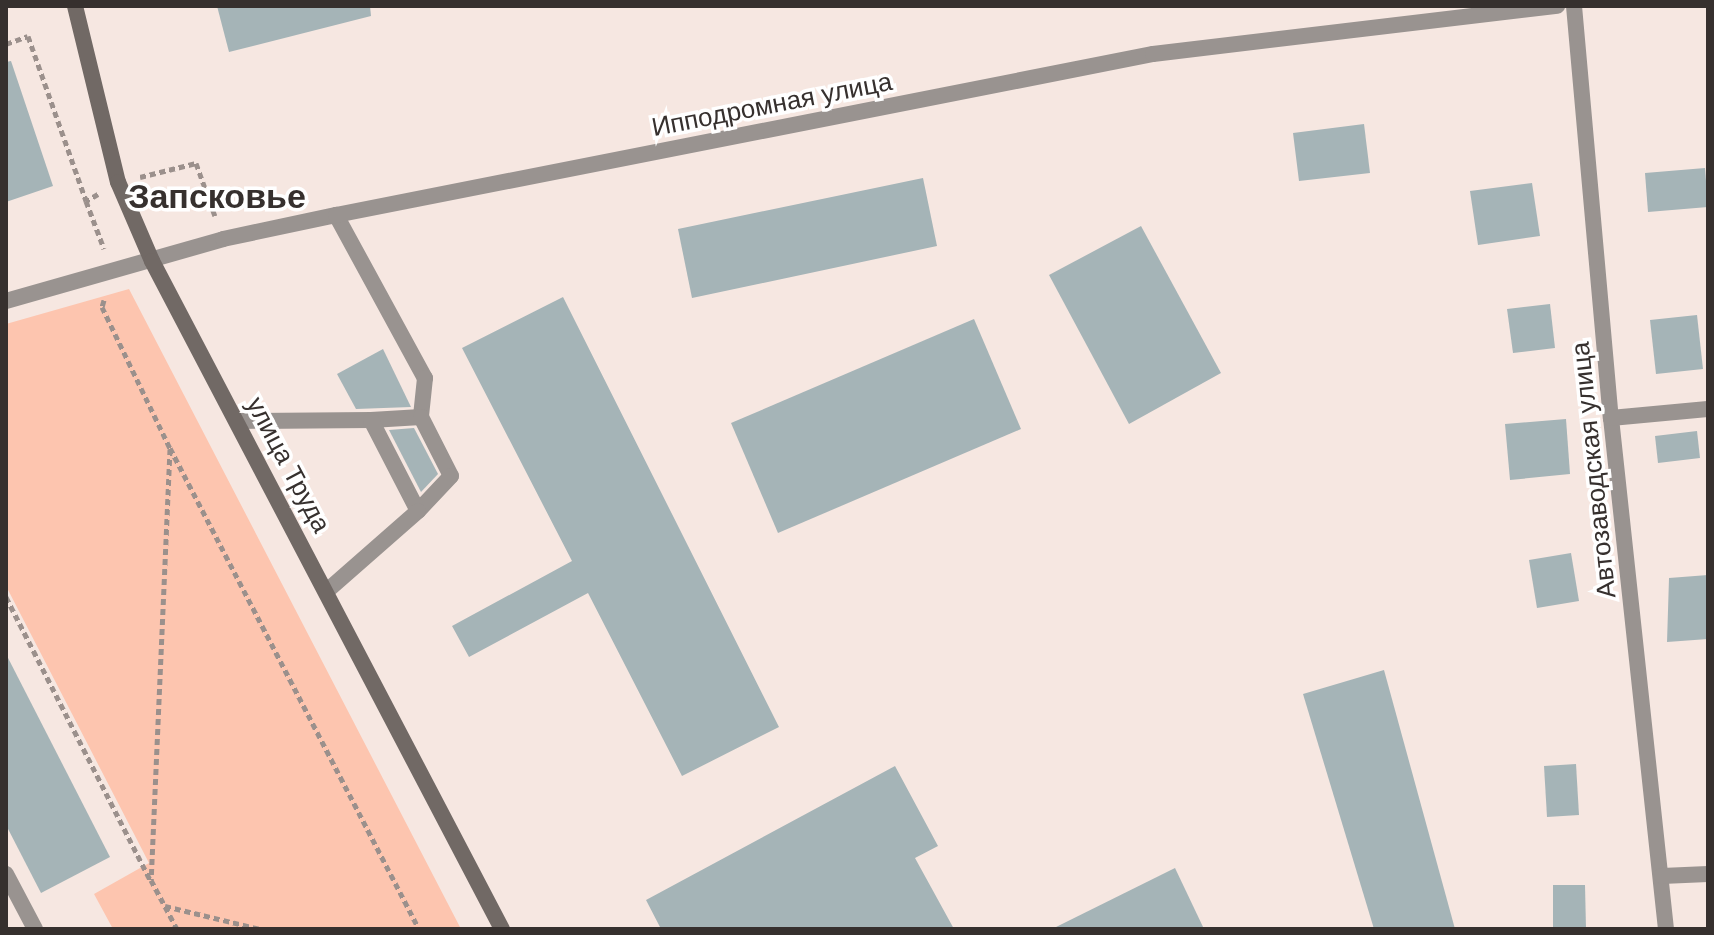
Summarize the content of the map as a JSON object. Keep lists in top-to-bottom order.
{
  "streets": {
    "main road": ["улица Труда"],
    "street": ["Ипподромная улица", "Автозаводская улица"]
  },
  "crossings": [
    ["Ипподромная улица", "улица Труда"]
  ],
  "districts": ["Запсковье"]
}
